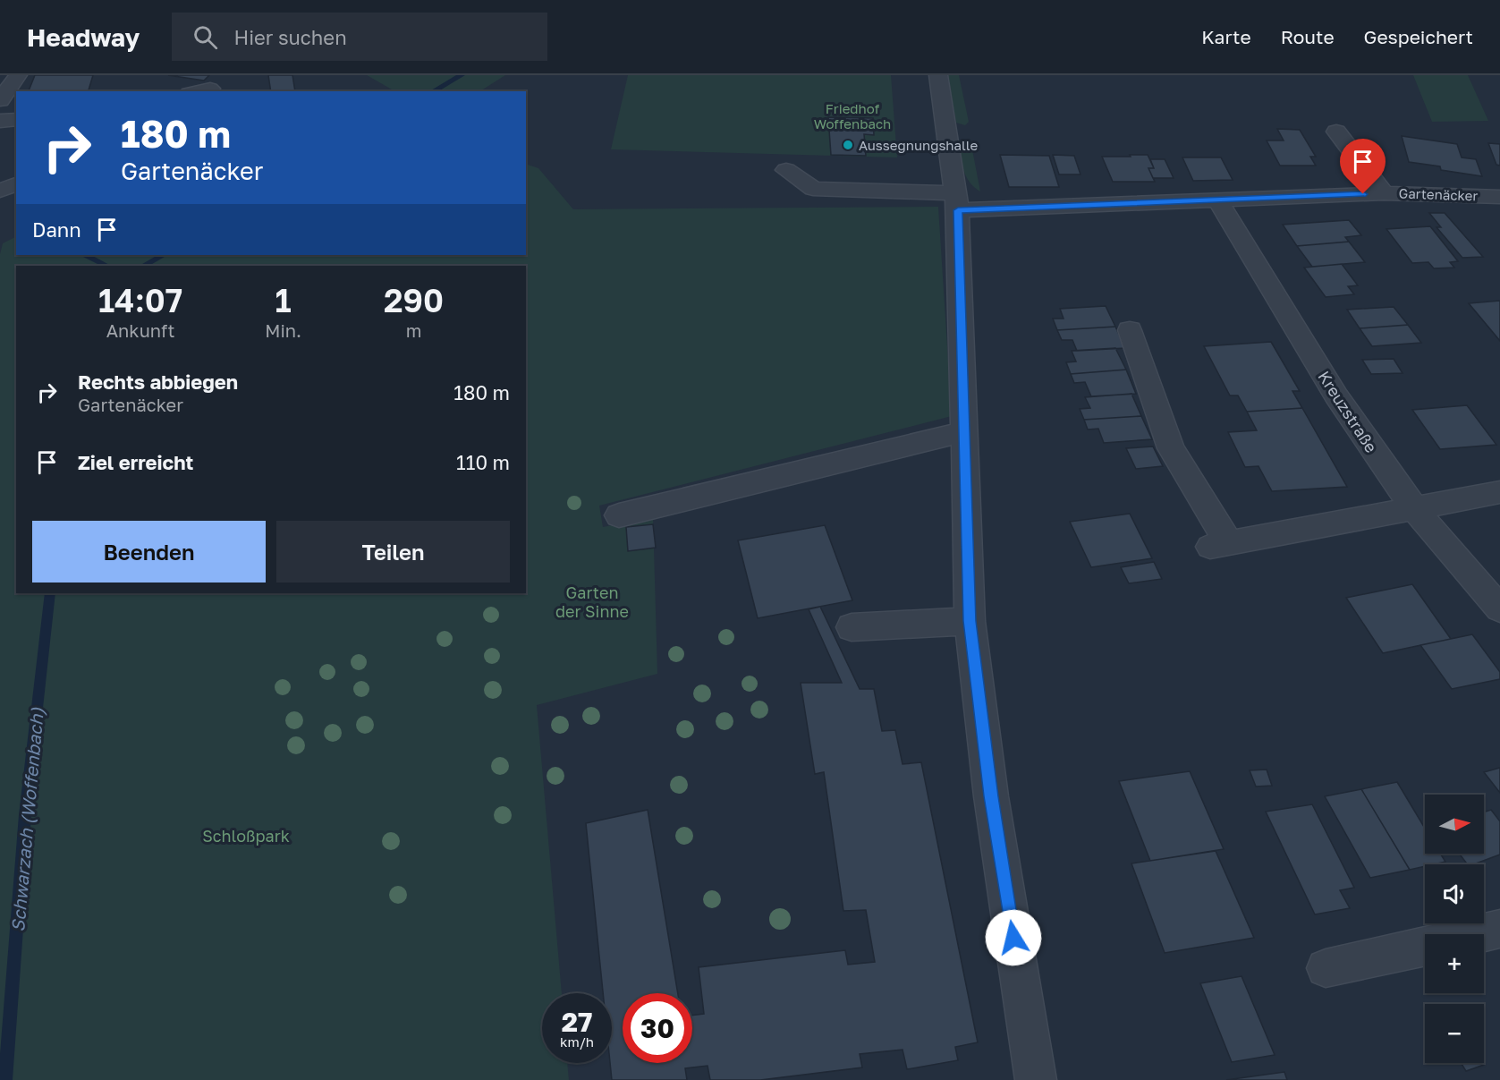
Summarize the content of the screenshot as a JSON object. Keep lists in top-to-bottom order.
{
  "streets": {
    "street": ["Gartenäcker", "Kreuzstraße"]
  },
  "crossings": [
    ["Gartenäcker", "Kreuzstraße"]
  ],
  "water": ["Schwarzach (Woffenbach)"],
  "parks": ["Friedhof Woffenbach", "Garten der Sinne", "Schloßpark"],
  "places": ["Aussegnungshalle"],
  "north": "right",
  "page": {
    "header": "Headway",
    "search": "Hier suchen",
    "nav": ["Karte", "Route", "Gespeichert"],
    "turn": ["180 m", "Gartenäcker"],
    "then": "Dann",
    "eta": [
      "14:07",
      "Ankunft",
      "1",
      "Min.",
      "290",
      "m"
    ],
    "list": [
      {
        "name": "Rechts abbiegen",
        "note": "Gartenäcker",
        "value": "180 m"
      },
      {
        "name": "Ziel erreicht",
        "value": "110 m"
      }
    ],
    "buttons": ["Beenden", "Teilen"],
    "map_buttons": ["+", "−"],
    "speed": "27 km/h",
    "limit": "30"
  }
}
